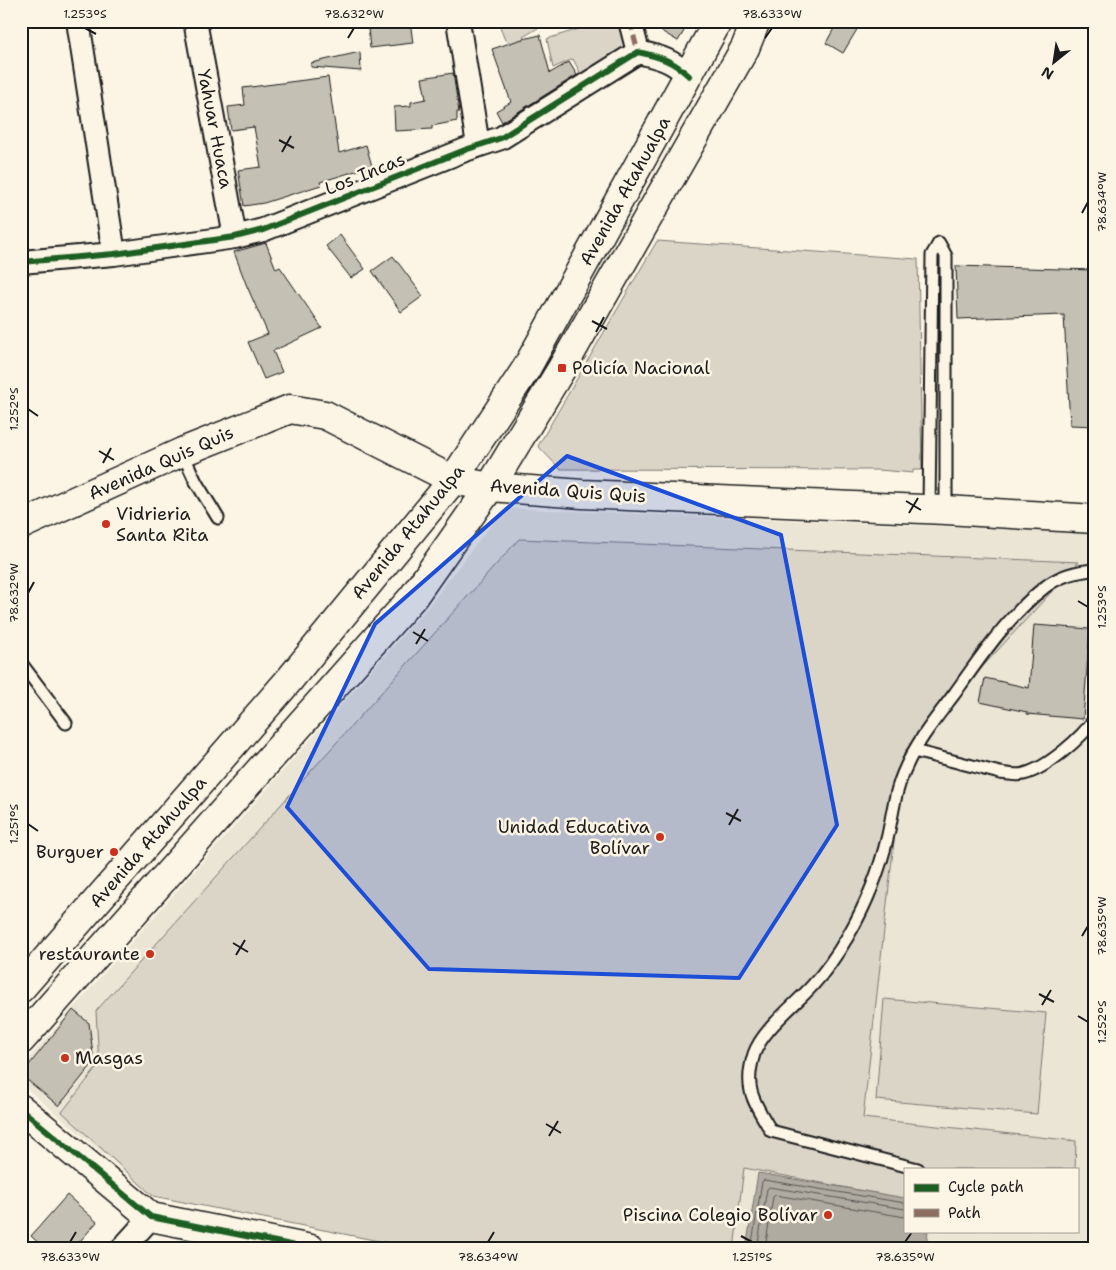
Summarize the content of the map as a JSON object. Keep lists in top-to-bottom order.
{
  "streets": {
    "main road": ["Avenida Atahualpa", "Avenida Quis Quis"],
    "street": ["Yahuar Huaca", "Los Incas"]
  },
  "crossings": [
    ["Yahuar Huaca", "Los Incas"],
    ["Avenida Atahualpa", "Avenida Quis Quis"]
  ],
  "places": {
    "transit": ["Policía Nacional"],
    "other": [
      "Vidrieria Santa Rita",
      "Unidad Educativa Bolívar",
      "Burguer",
      "restaurante",
      "Masgas",
      "Piscina Colegio Bolívar"
    ]
  },
  "legend": ["Cycle path", "Path"],
  "north": "bottom left",
  "coordinates": [
    "1.253°S",
    "78.632°W",
    "78.633°W",
    "78.634°W",
    "1.252°S",
    "1.251°S",
    "78.635°W"
  ]
}
